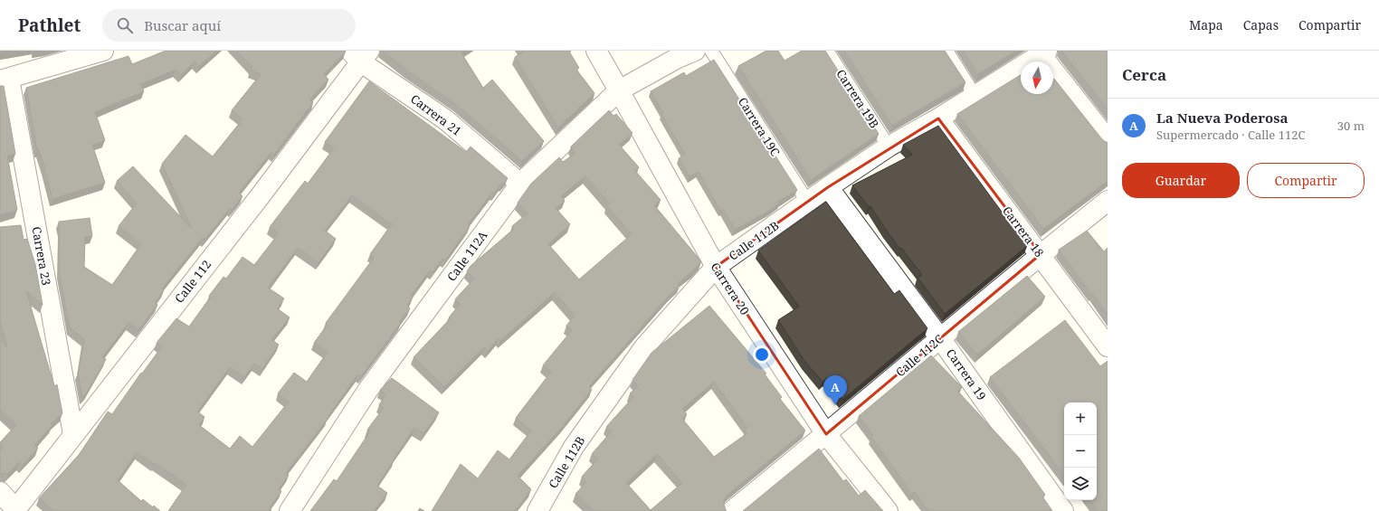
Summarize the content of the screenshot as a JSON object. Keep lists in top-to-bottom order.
{
  "streets": {
    "street": [
      "Carrera 21",
      "Carrera 18",
      "Calle 112B",
      "Carrera 23",
      "Calle 112A",
      "Calle 112",
      "Carrera 20",
      "Calle 112C",
      "Carrera 19"
    ],
    "lane": ["Carrera 19B", "Carrera 19C"]
  },
  "crossings": [
    ["Carrera 19B", "Calle 112B"],
    ["Carrera 21", "Calle 112A"],
    ["Carrera 21", "Calle 112"],
    ["Carrera 19C", "Calle 112B"],
    ["Carrera 18", "Calle 112B"],
    ["Carrera 18", "Calle 112C"],
    ["Calle 112B", "Carrera 20"],
    ["Calle 112B", "Carrera 19"],
    ["Carrera 23", "Calle 112"],
    ["Calle 112A", "Carrera 20"],
    ["Carrera 20", "Calle 112C"],
    ["Calle 112C", "Carrera 19"]
  ],
  "north": "bottom",
  "page": {
    "header": "Pathlet",
    "search": "Buscar aquí",
    "nav": ["Mapa", "Capas", "Compartir"],
    "heading": "Cerca",
    "list": [
      {
        "mark": "A",
        "name": "La Nueva Poderosa",
        "note": "Supermercado · Calle 112C",
        "value": "30 m"
      }
    ],
    "buttons": ["Guardar", "Compartir"],
    "pins": "A",
    "map_buttons": ["+", "−"]
  }
}
